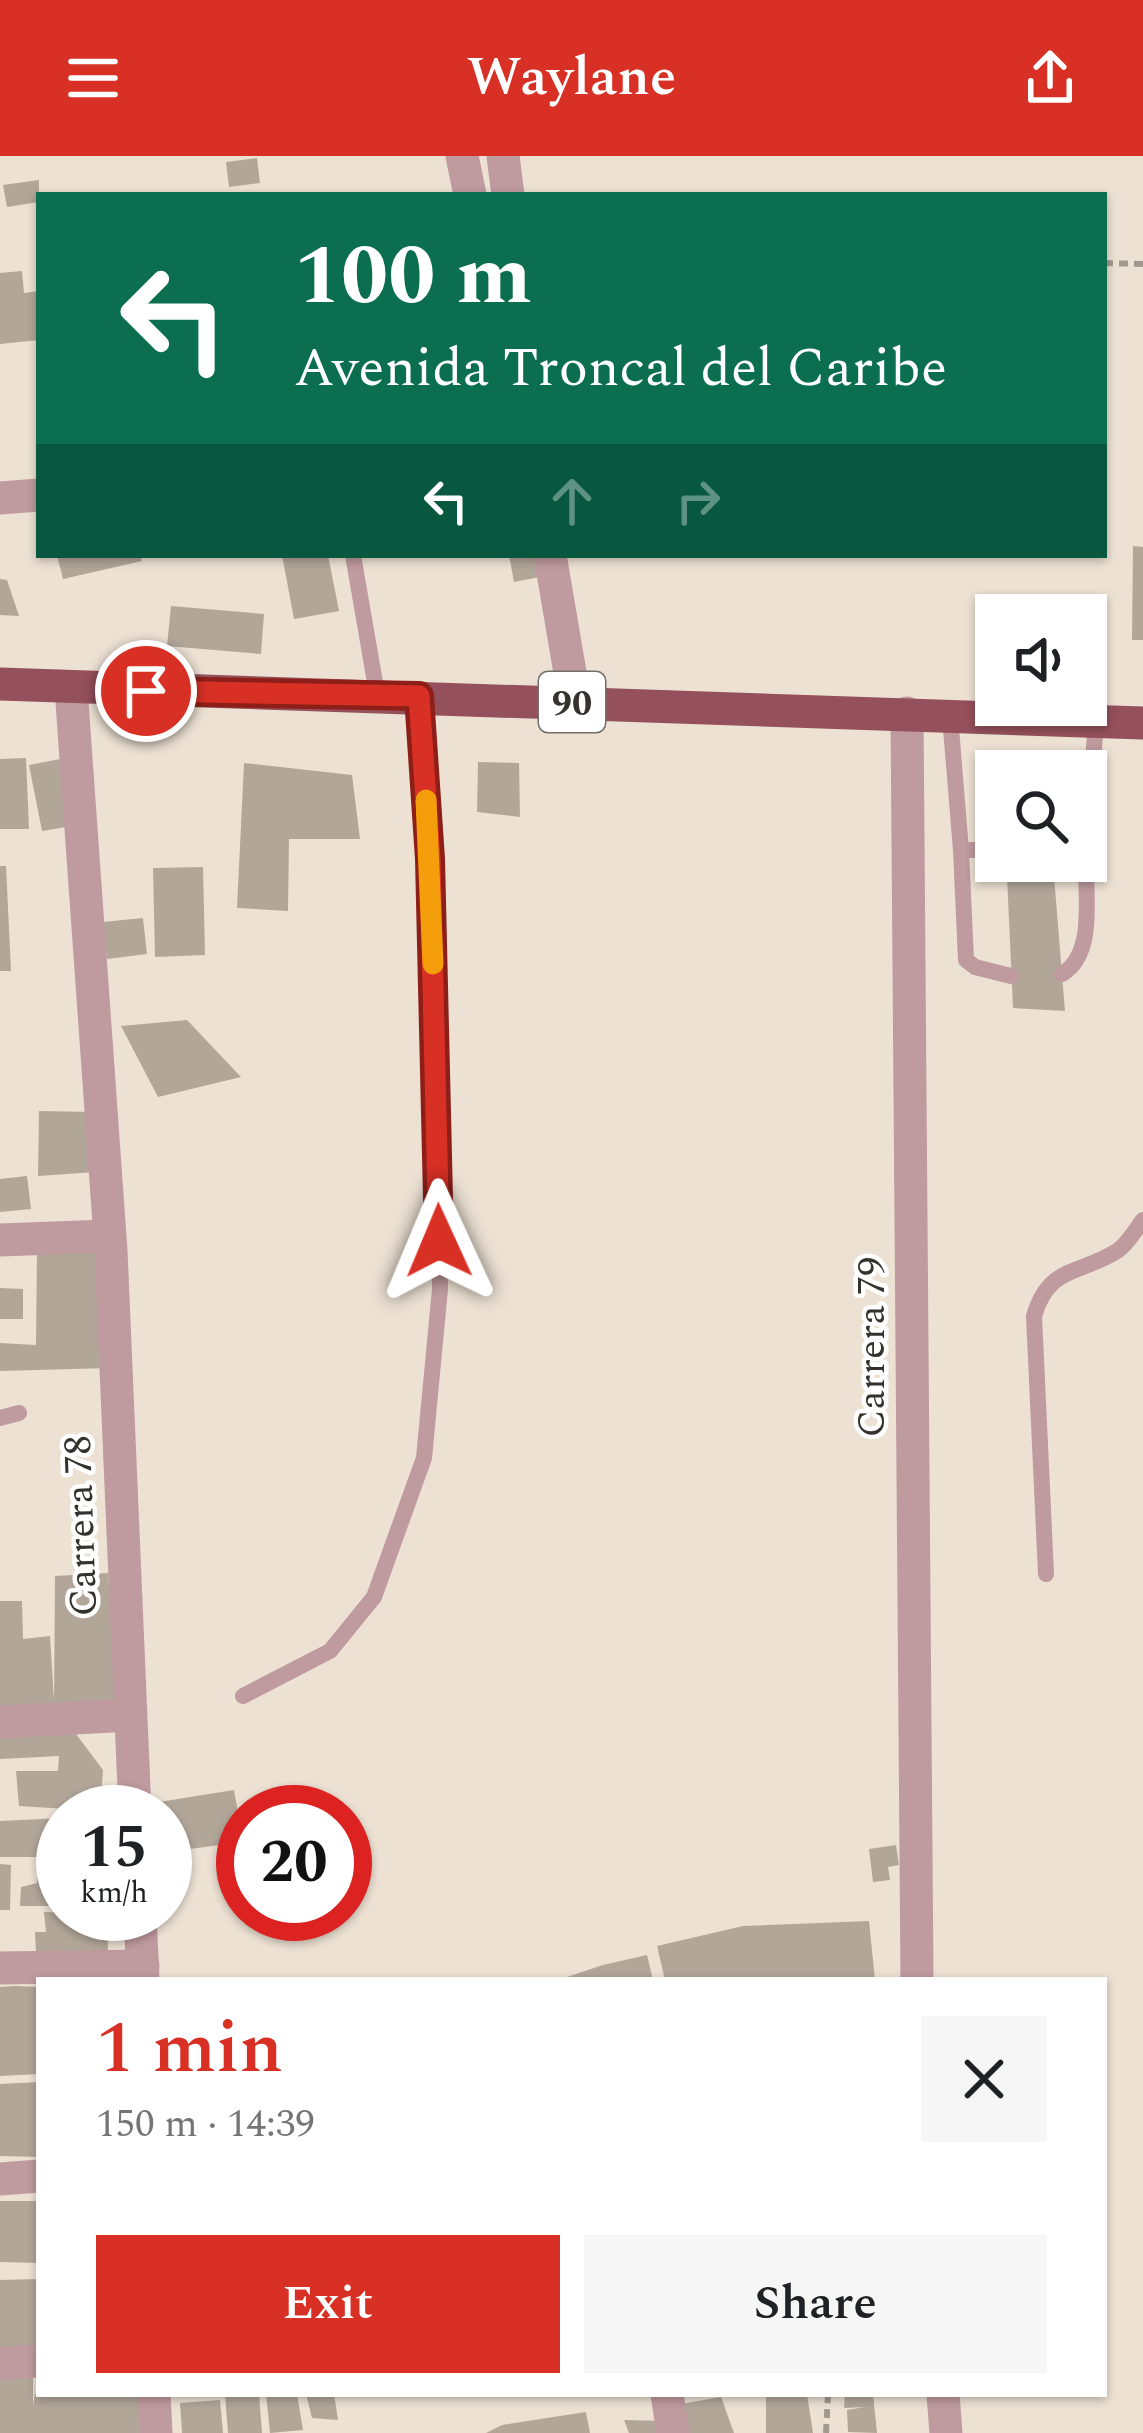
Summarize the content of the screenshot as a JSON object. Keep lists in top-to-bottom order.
{
  "streets": {
    "highway": ["90"],
    "street": ["Carrera 79", "Carrera 78"]
  },
  "crossings": [
    ["90", "Carrera 79"],
    ["90", "Carrera 78"]
  ],
  "page": {
    "header": "Waylane",
    "turn": ["100 m", "Avenida Troncal del Caribe"],
    "speed": "15 km/h",
    "limit": "20",
    "heading": ["1 min", "150 m · 14:39"],
    "buttons": ["Exit", "Share"]
  }
}
